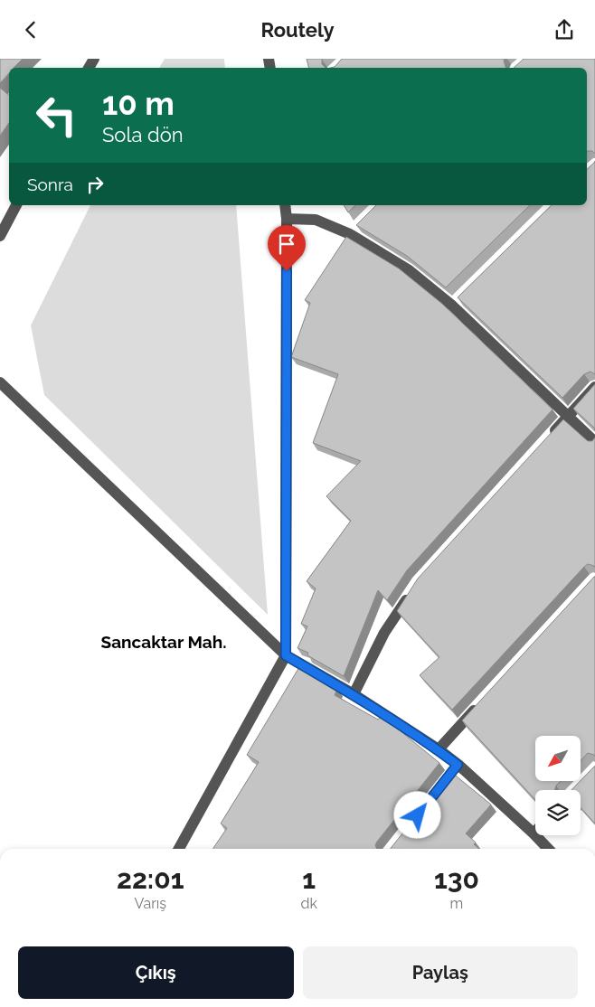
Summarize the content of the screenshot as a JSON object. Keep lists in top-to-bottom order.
{
  "districts": ["Sancaktar Mah."],
  "north": "bottom left",
  "page": {
    "header": "Routely",
    "turn": ["10 m", "Sola dön"],
    "then": "Sonra",
    "eta": [
      "22:01",
      "Varış",
      "1",
      "dk",
      "130",
      "m"
    ],
    "buttons": ["Çıkış", "Paylaş"]
  }
}
